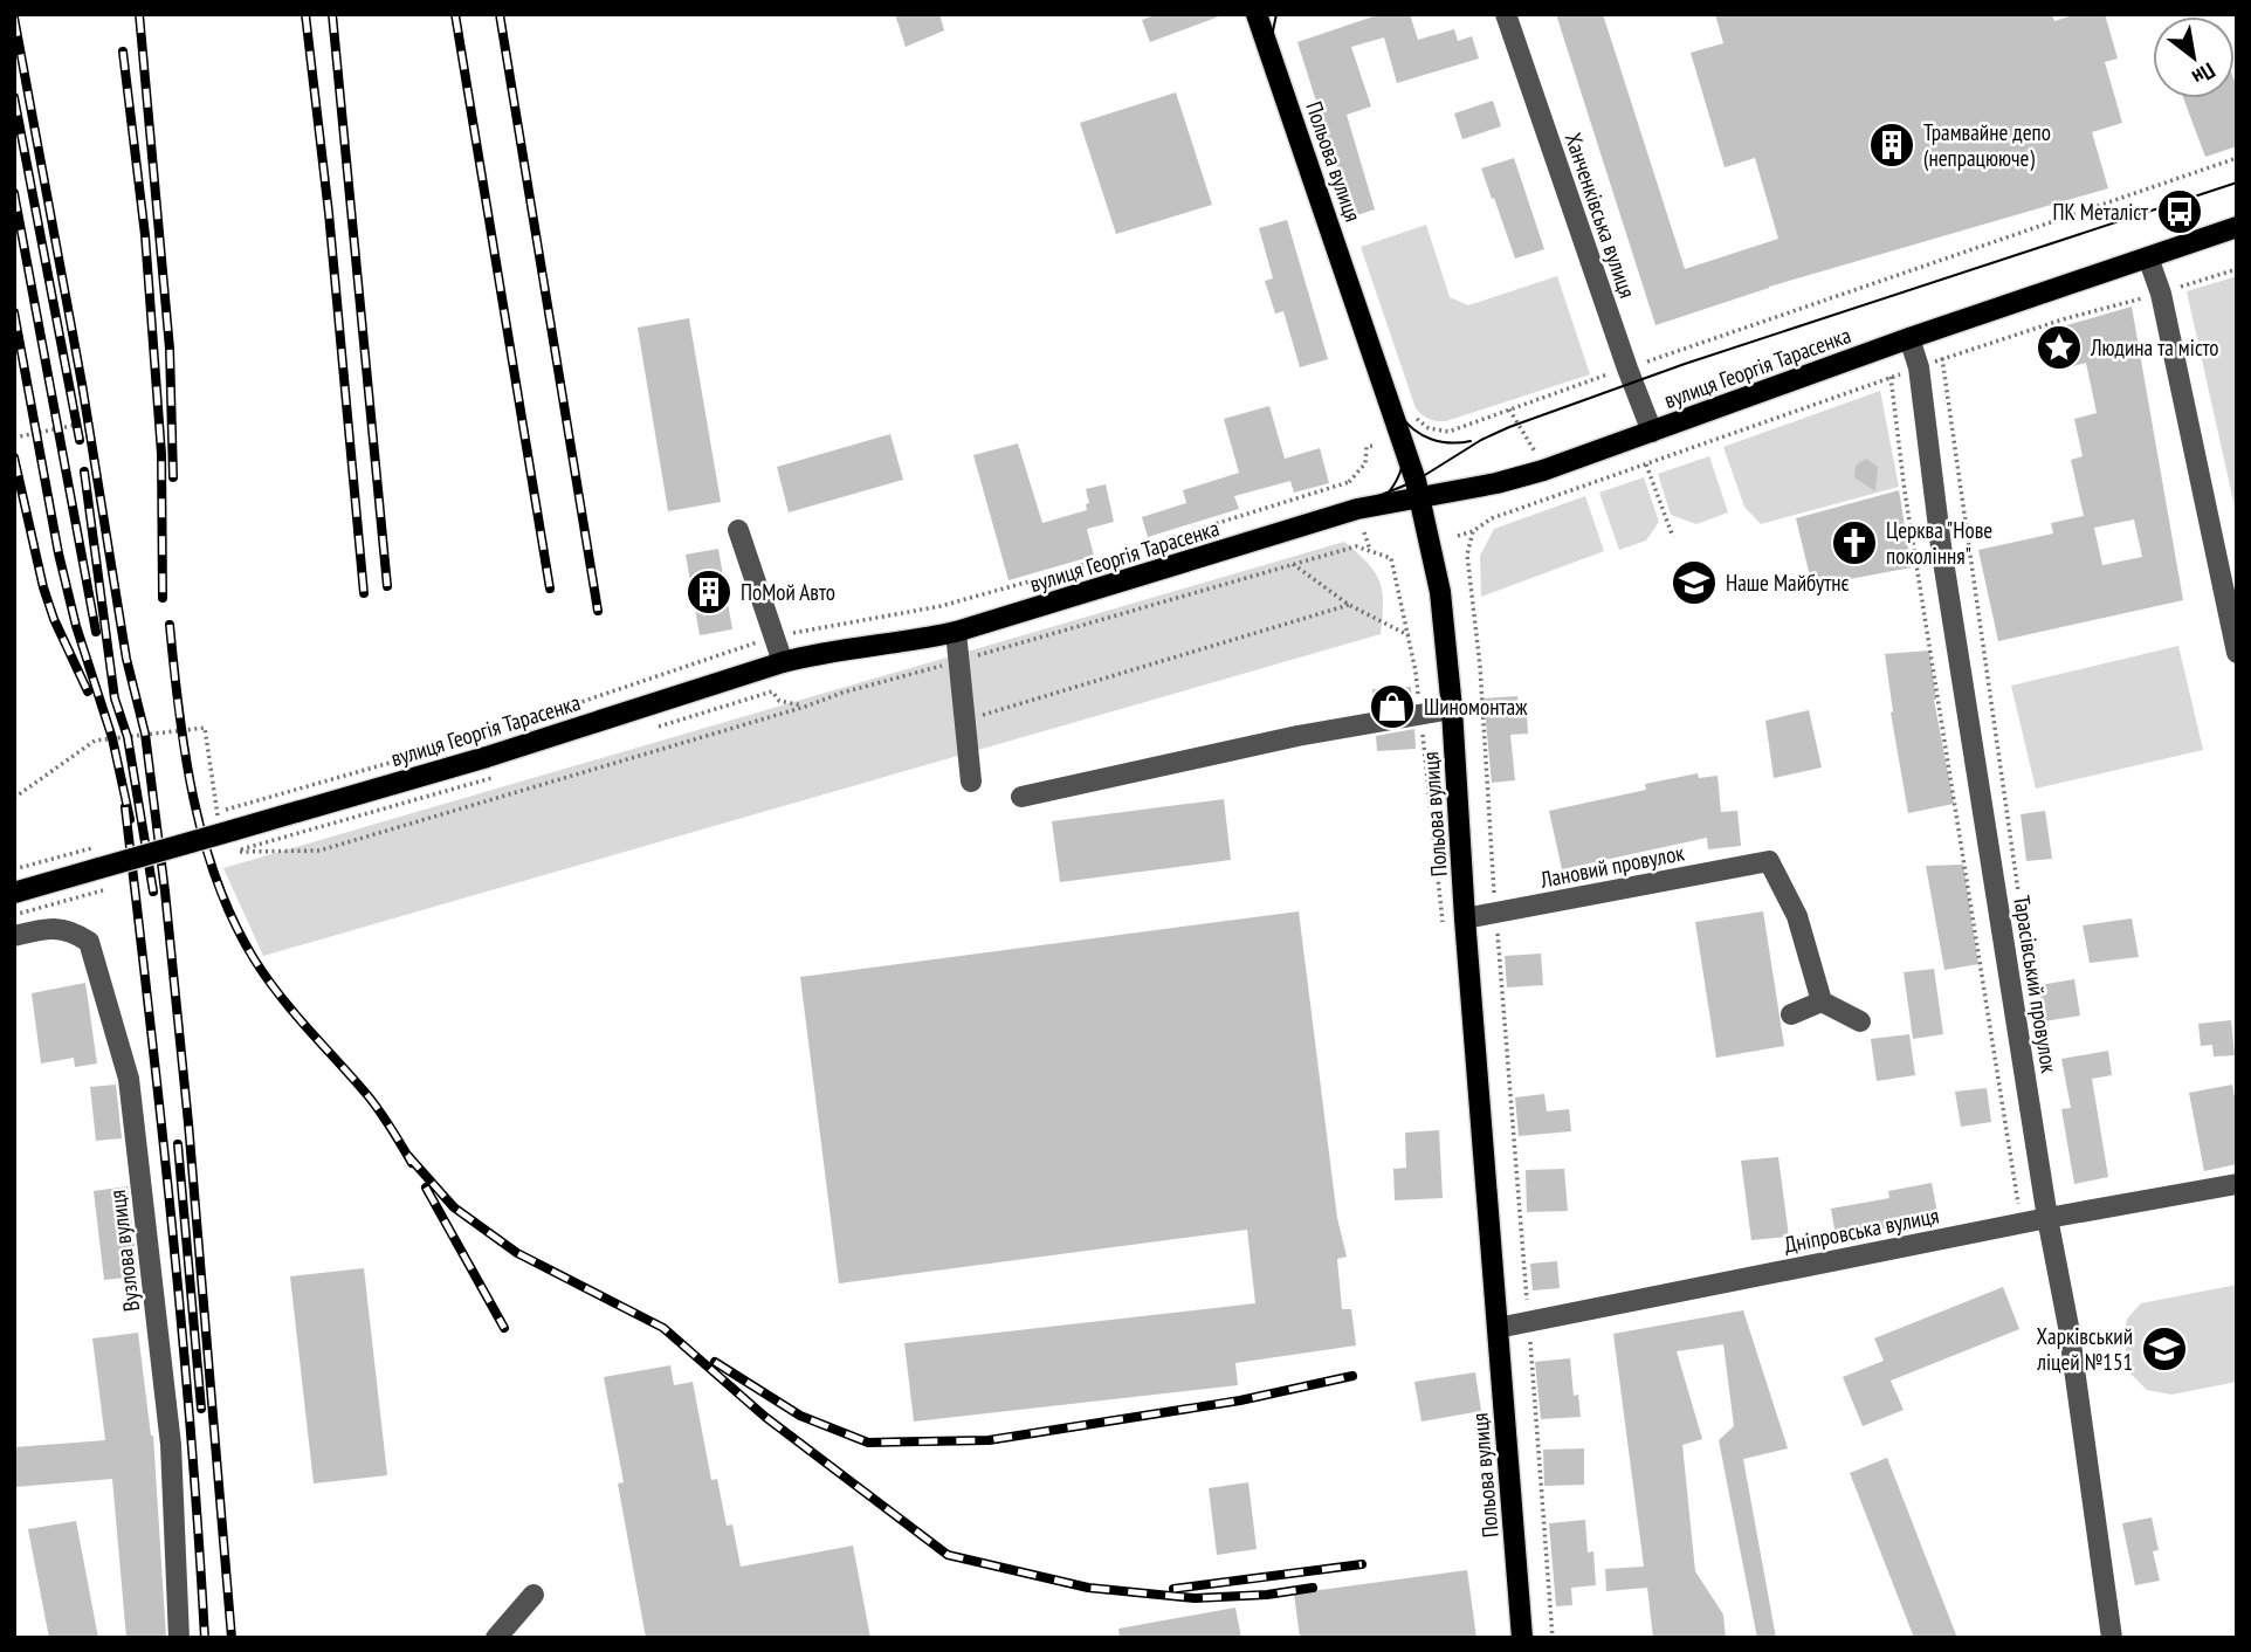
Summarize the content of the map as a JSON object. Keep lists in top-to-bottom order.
{
  "streets": {
    "main road": ["Польова вулиця", "вулиця Георгія Тарасенка"],
    "street": [
      "Ханченківська вулиця",
      "Лановий провулок",
      "Тарасівський провулок",
      "Дніпровська вулиця",
      "Вузлова вулиця"
    ]
  },
  "crossings": [
    ["Польова вулиця", "вулиця Георгія Тарасенка"],
    ["Польова вулиця", "Лановий провулок"],
    ["Польова вулиця", "Дніпровська вулиця"],
    ["Ханченківська вулиця", "вулиця Георгія Тарасенка"],
    ["вулиця Георгія Тарасенка", "Тарасівський провулок"],
    ["Тарасівський провулок", "Дніпровська вулиця"]
  ],
  "places": {
    "building": ["Трамвайне депо (непрацююче)", "ПоМой Авто"],
    "bus stop": ["ПК Металіст"],
    "place": ["Людина та місто"],
    "church": ["Церква \"Нове покоління\""],
    "school or university": ["Наше Майбутнє", "Харківський ліцей №151"],
    "shop": ["Шиномонтаж"]
  },
  "north": "bottom right"
}
